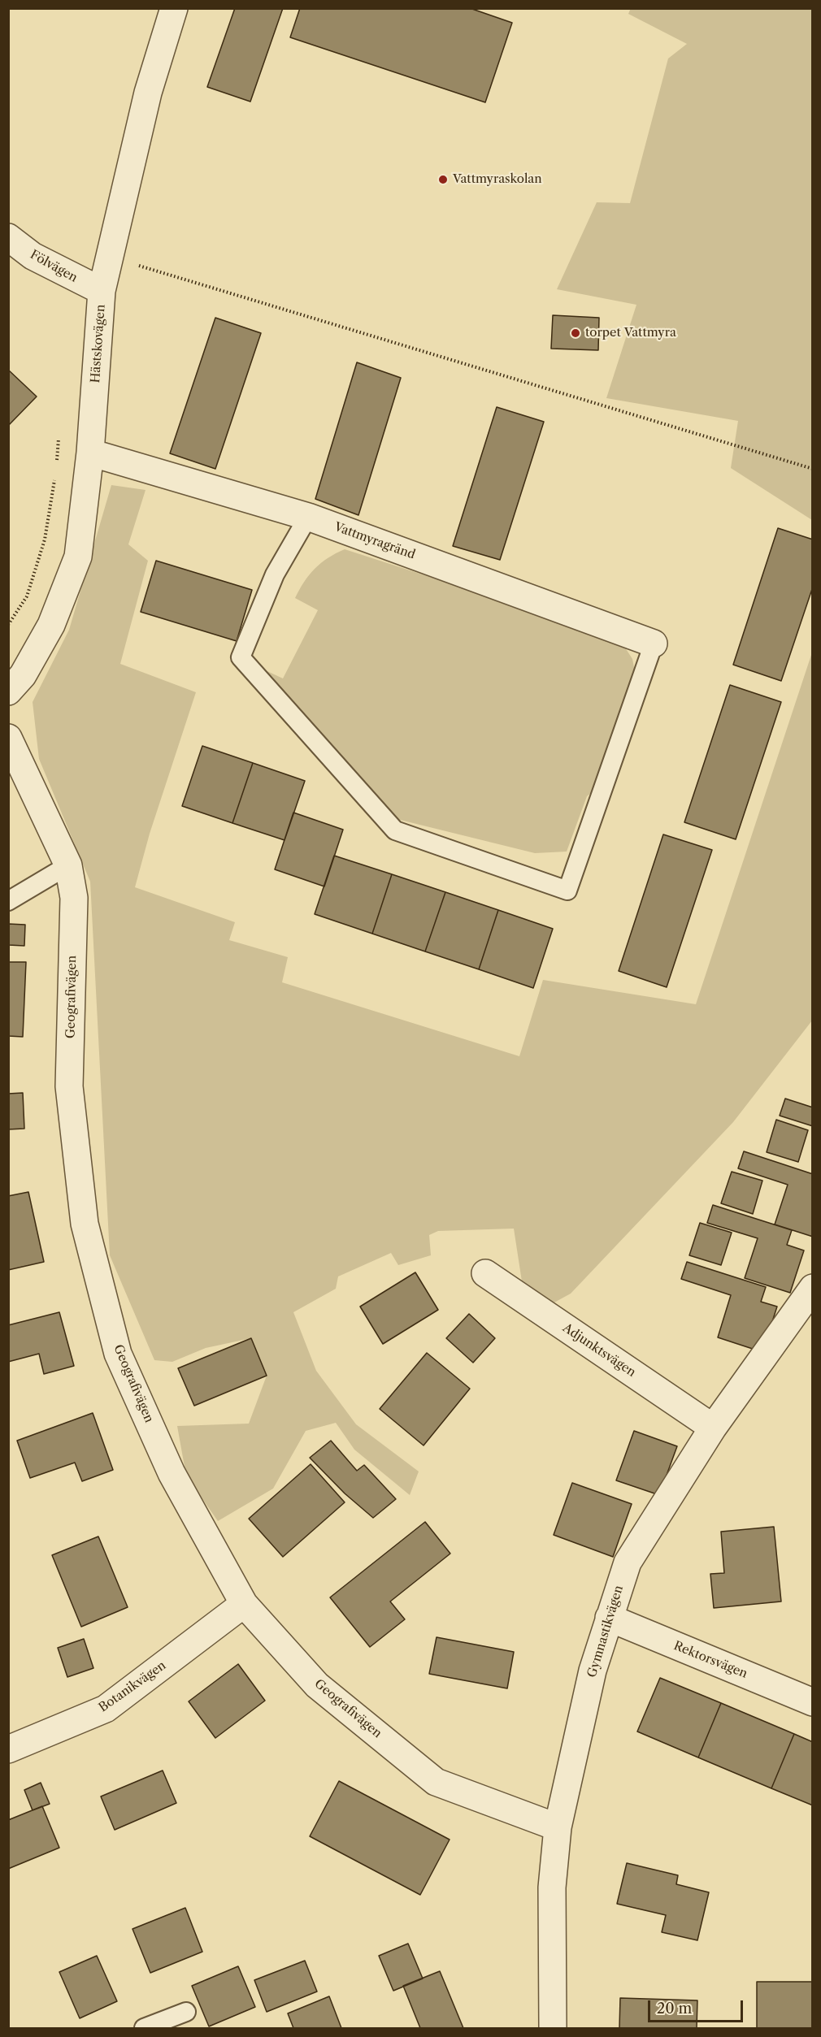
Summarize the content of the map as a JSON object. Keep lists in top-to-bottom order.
{
  "streets": {
    "street": [
      "Fölvägen",
      "Hästskovägen",
      "Vattmyragränd",
      "Geografivägen",
      "Adjunktsvägen",
      "Gymnastikvägen",
      "Rektorsvägen",
      "Botanikvägen"
    ]
  },
  "crossings": [
    ["Fölvägen", "Hästskovägen"],
    ["Hästskovägen", "Vattmyragränd"],
    ["Geografivägen", "Gymnastikvägen"],
    ["Geografivägen", "Botanikvägen"],
    ["Adjunktsvägen", "Gymnastikvägen"],
    ["Gymnastikvägen", "Rektorsvägen"]
  ],
  "places": ["Vattmyraskolan", "torpet Vattmyra"],
  "scale_bar": "20 m"
}
